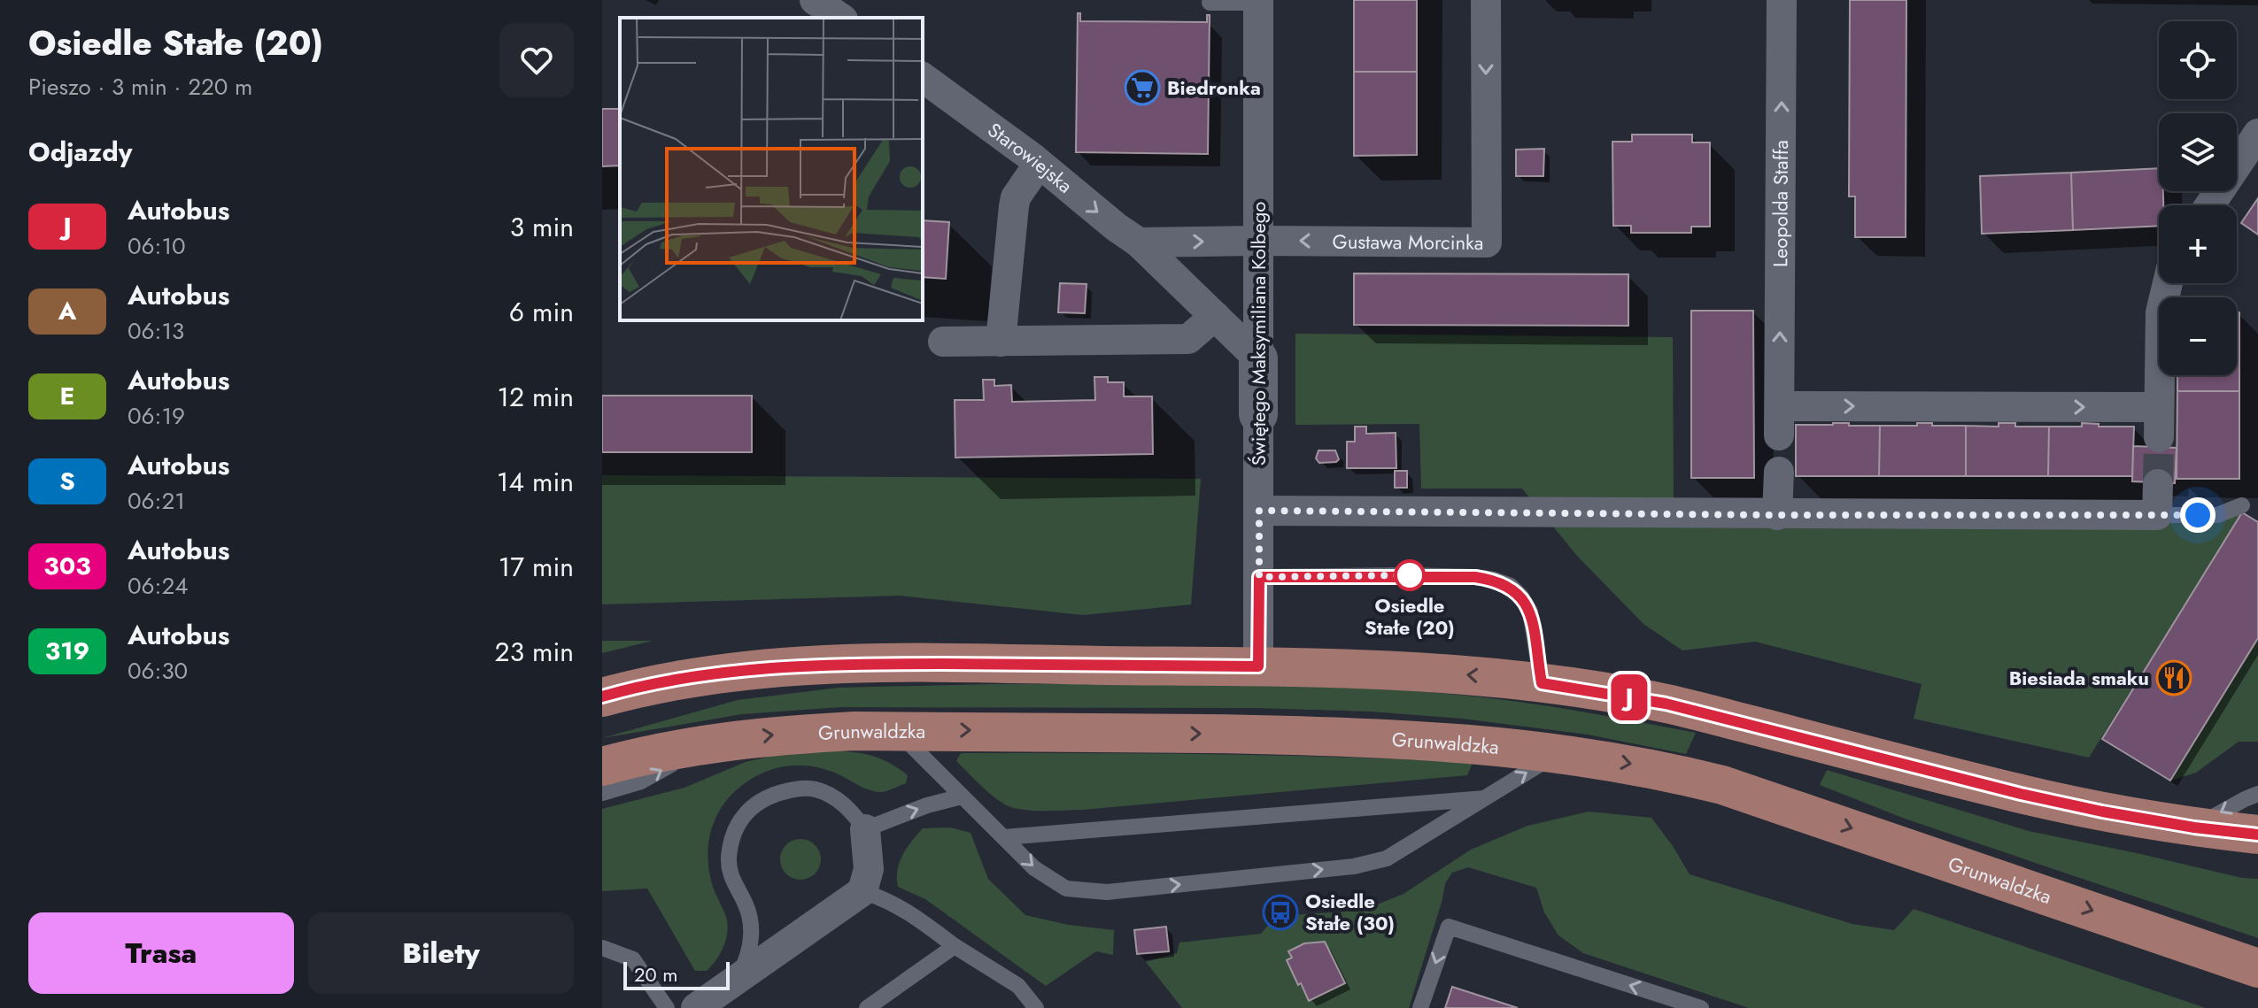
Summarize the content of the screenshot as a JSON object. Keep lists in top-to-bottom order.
{
  "streets": {
    "main road": ["Grunwaldzka"],
    "street": [
      "Starowiejska",
      "Leopolda Staffa",
      "Gustawa Morcinka",
      "Świętego Maksymiliana Kolbego"
    ]
  },
  "crossings": [
    ["Starowiejska", "Świętego Maksymiliana Kolbego"],
    ["Gustawa Morcinka", "Świętego Maksymiliana Kolbego"]
  ],
  "places": {
    "supermarket": ["Biedronka"],
    "other": ["Osiedle Stałe (20)"],
    "restaurant": ["Biesiada smaku"],
    "bus stop": ["Osiedle Stałe (30)"]
  },
  "lines": ["bus line J"],
  "scale_bar": "20 m",
  "page": {
    "heading": [
      ["Osiedle Stałe (20)", "Pieszo · 3 min · 220 m"],
      "Odjazdy"
    ],
    "on_map": "J",
    "map_buttons": ["+", "−"],
    "list": [
      {
        "mark": "J",
        "name": "Autobus",
        "note": "06:10",
        "value": "3 min"
      },
      {
        "mark": "A",
        "name": "Autobus",
        "note": "06:13",
        "value": "6 min"
      },
      {
        "mark": "E",
        "name": "Autobus",
        "note": "06:19",
        "value": "12 min"
      },
      {
        "mark": "S",
        "name": "Autobus",
        "note": "06:21",
        "value": "14 min"
      },
      {
        "mark": "303",
        "name": "Autobus",
        "note": "06:24",
        "value": "17 min"
      },
      {
        "mark": "319",
        "name": "Autobus",
        "note": "06:30",
        "value": "23 min"
      }
    ],
    "buttons": ["Trasa", "Bilety"],
    "scale": "20 m"
  }
}
